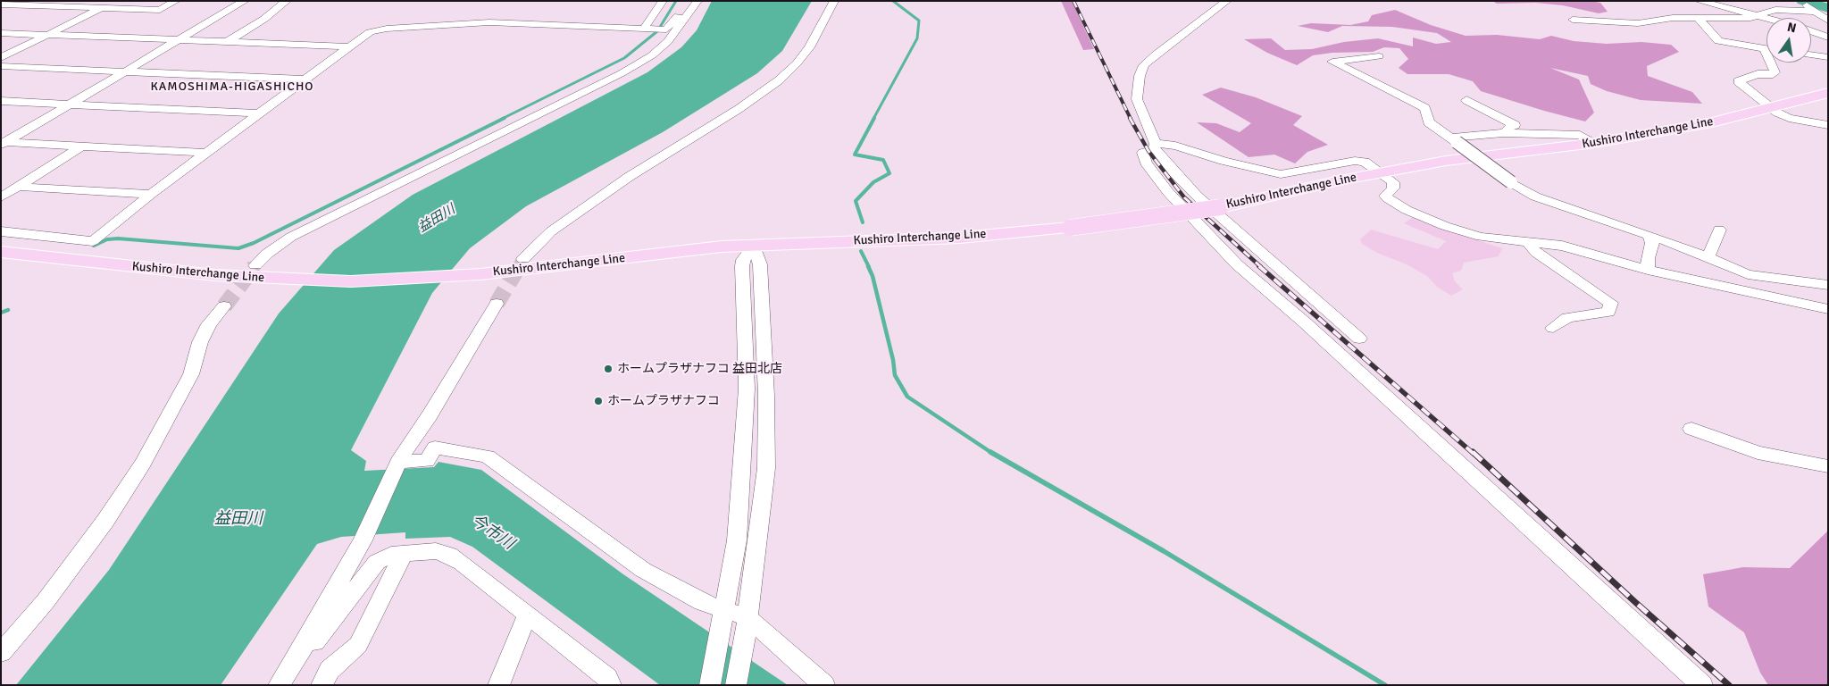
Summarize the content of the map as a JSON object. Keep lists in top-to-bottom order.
{
  "streets": {
    "main road": ["Kushiro Interchange Line"]
  },
  "districts": ["KAMOSHIMA-HIGASHICHO"],
  "water": ["益田川", "今市川"],
  "places": ["ホームプラザナフコ 益田北店", "ホームプラザナフコ"],
  "north": "top"
}
